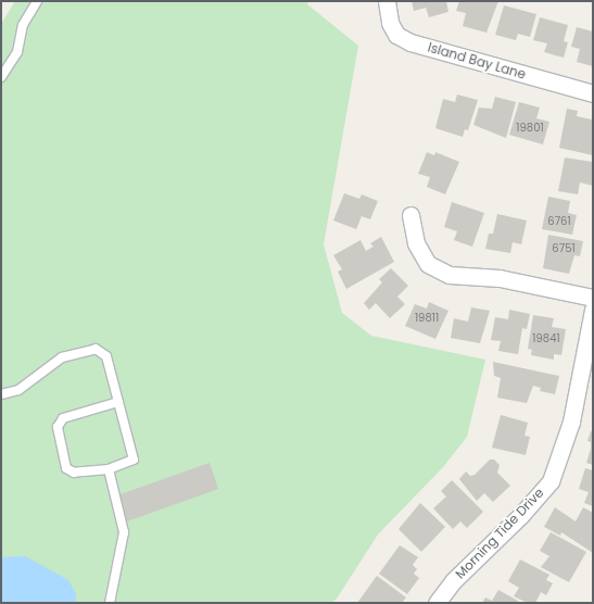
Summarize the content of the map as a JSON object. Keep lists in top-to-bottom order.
{
  "streets": {
    "street": ["Island Bay Lane", "Morning Tide Drive"]
  },
  "house_numbers": [
    "19801",
    "6761",
    "6751",
    "19811",
    "19841"
  ]
}
